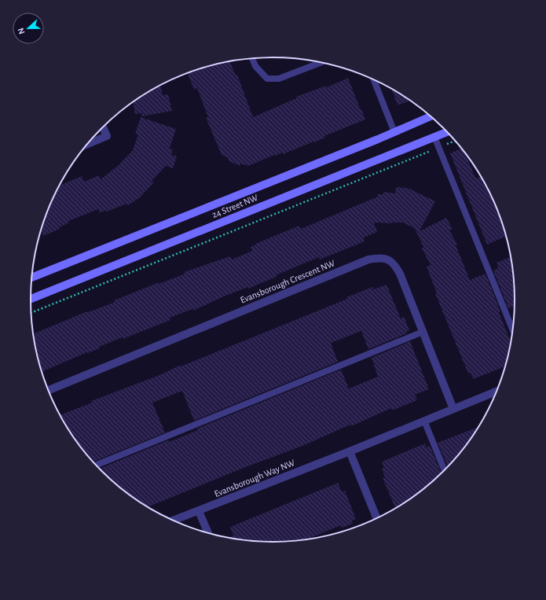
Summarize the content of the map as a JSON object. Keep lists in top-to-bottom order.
{
  "streets": {
    "street": ["24 Street NW", "Evansborough Crescent NW", "Evansborough Way NW"]
  },
  "crossings": [
    ["Evansborough Crescent NW", "Evansborough Way NW"]
  ],
  "north": "left"
}
